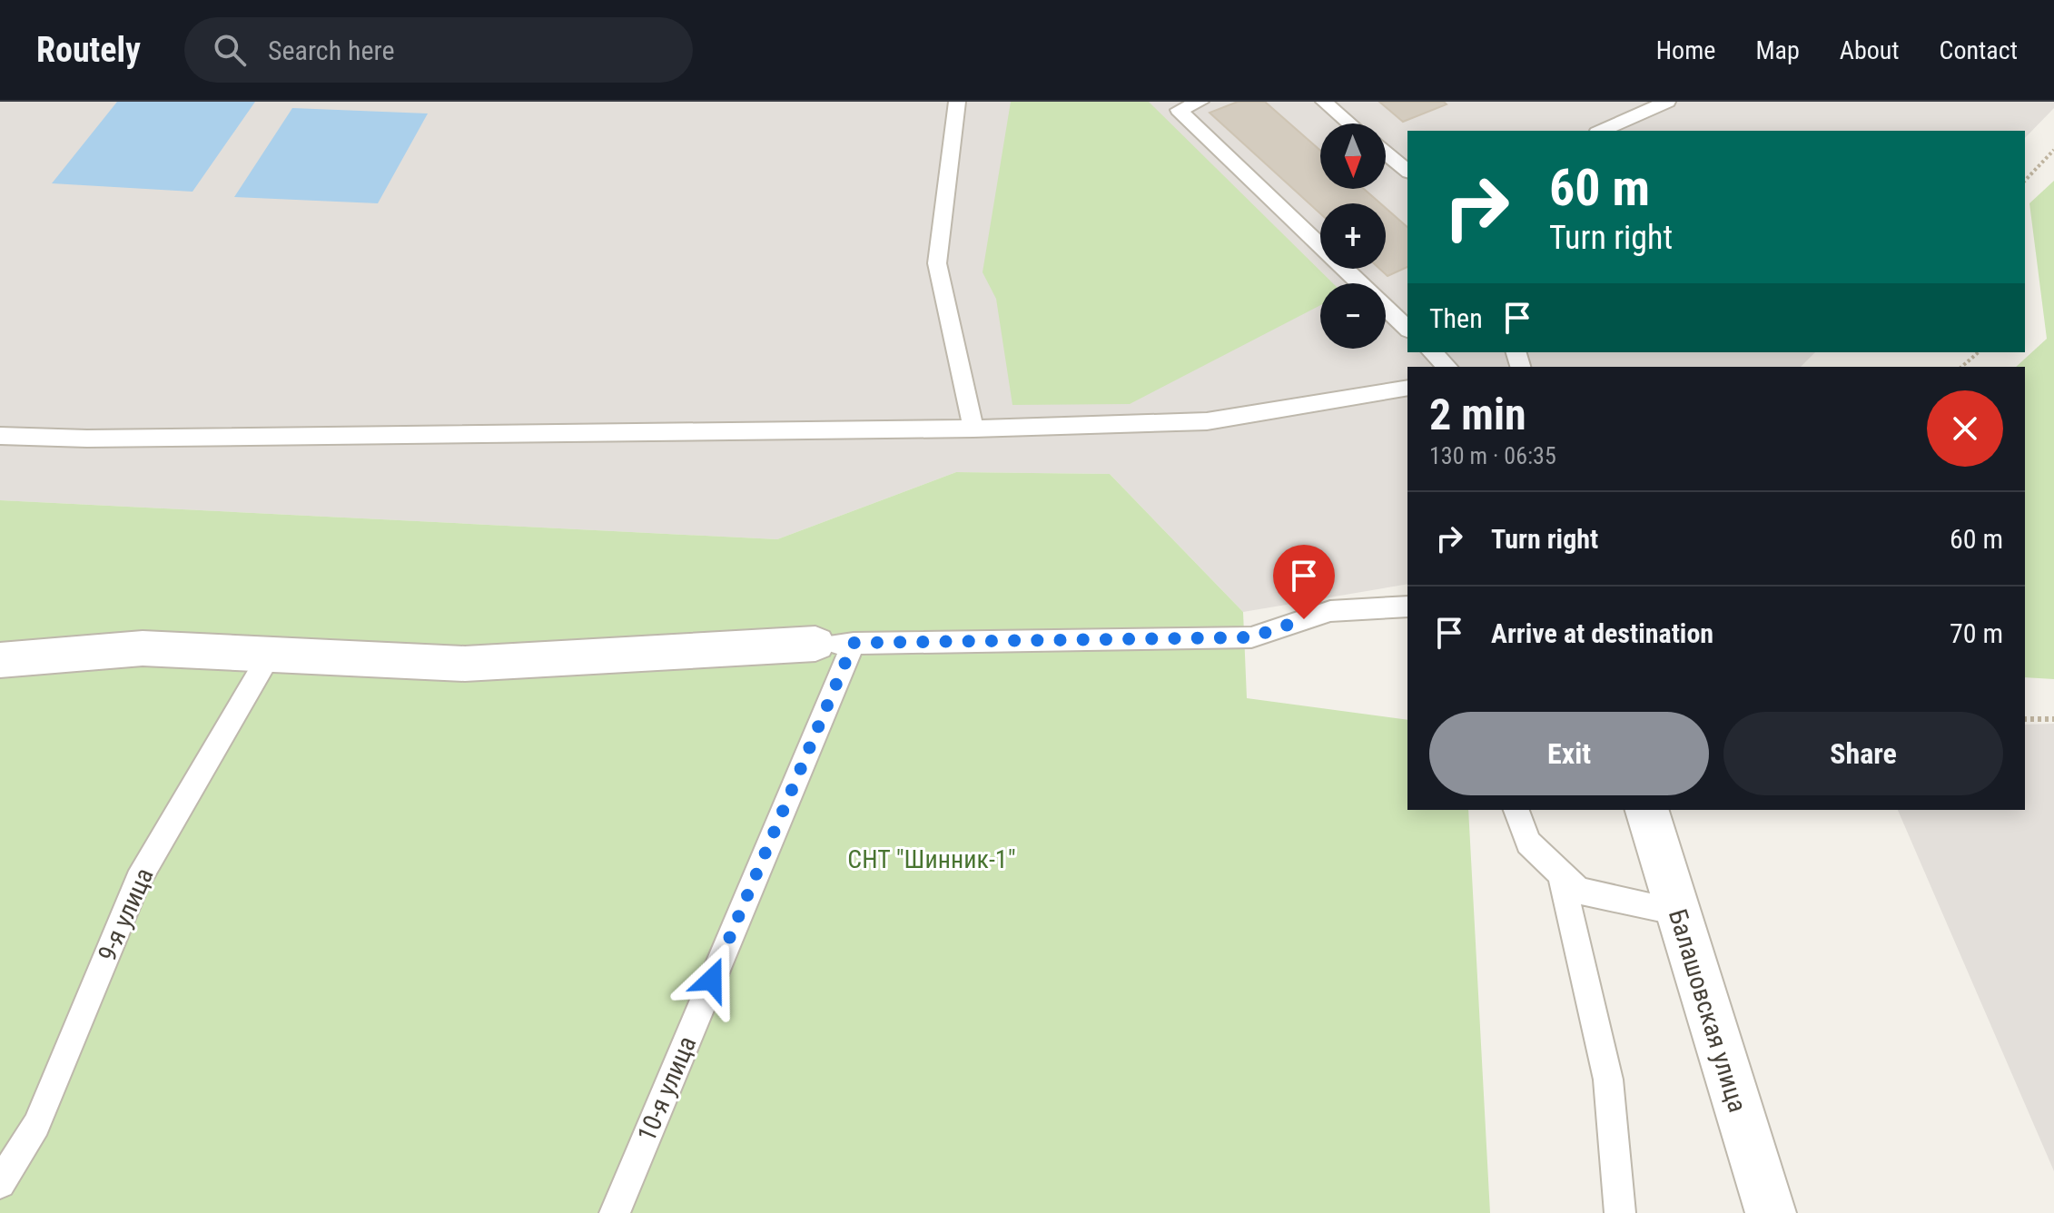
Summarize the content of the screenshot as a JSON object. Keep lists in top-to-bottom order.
{
  "streets": {
    "street": ["Балашовская улица"],
    "lane": ["9-я улица", "10-я улица"]
  },
  "parks": ["СНТ \"Шинник-1\""],
  "north": "bottom",
  "page": {
    "header": "Routely",
    "search": "Search here",
    "nav": [
      "Home",
      "Map",
      "About",
      "Contact"
    ],
    "map_buttons": ["+", "−"],
    "turn": ["60 m", "Turn right"],
    "then": "Then",
    "heading": ["2 min", "130 m · 06:35"],
    "list": [
      {
        "name": "Turn right",
        "value": "60 m"
      },
      {
        "name": "Arrive at destination",
        "value": "70 m"
      }
    ],
    "buttons": ["Exit", "Share"]
  }
}
